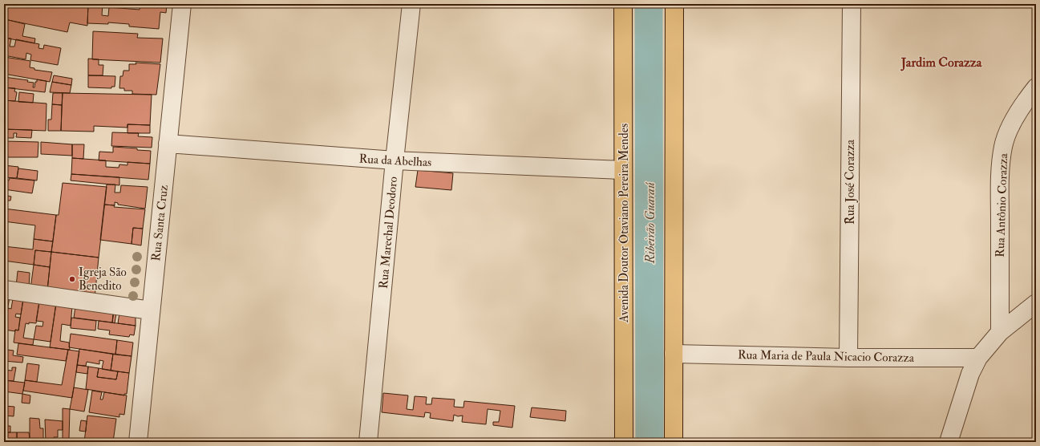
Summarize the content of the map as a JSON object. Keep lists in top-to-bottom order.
{
  "streets": {
    "main road": ["Avenida Doutor Otaviano Pereira Mendes"],
    "street": [
      "Rua da Abelhas",
      "Rua José Corazza",
      "Rua Antônio Corazza",
      "Rua Santa Cruz",
      "Rua Marechal Deodoro",
      "Rua Maria de Paula Nicacio Corazza"
    ]
  },
  "crossings": [
    ["Rua da Abelhas", "Rua Santa Cruz"],
    ["Rua da Abelhas", "Avenida Doutor Otaviano Pereira Mendes"],
    ["Rua da Abelhas", "Rua Marechal Deodoro"],
    ["Rua José Corazza", "Rua Maria de Paula Nicacio Corazza"]
  ],
  "districts": ["Jardim Corazza"],
  "water": ["Ribeirão Guaraú"],
  "places": ["Igreja São Benedito"]
}
